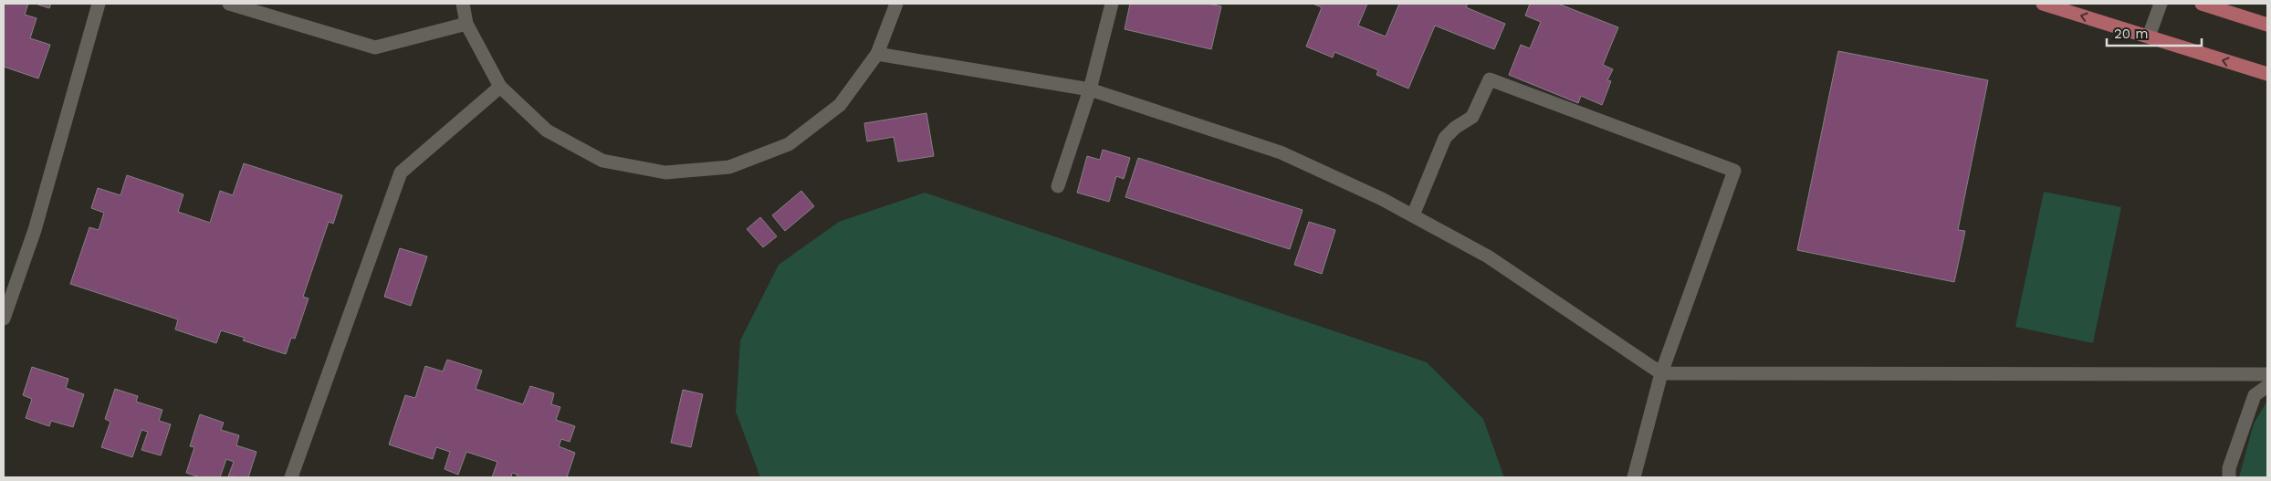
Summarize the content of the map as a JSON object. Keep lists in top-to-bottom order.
{
  "scale_bar": "20 m"
}
